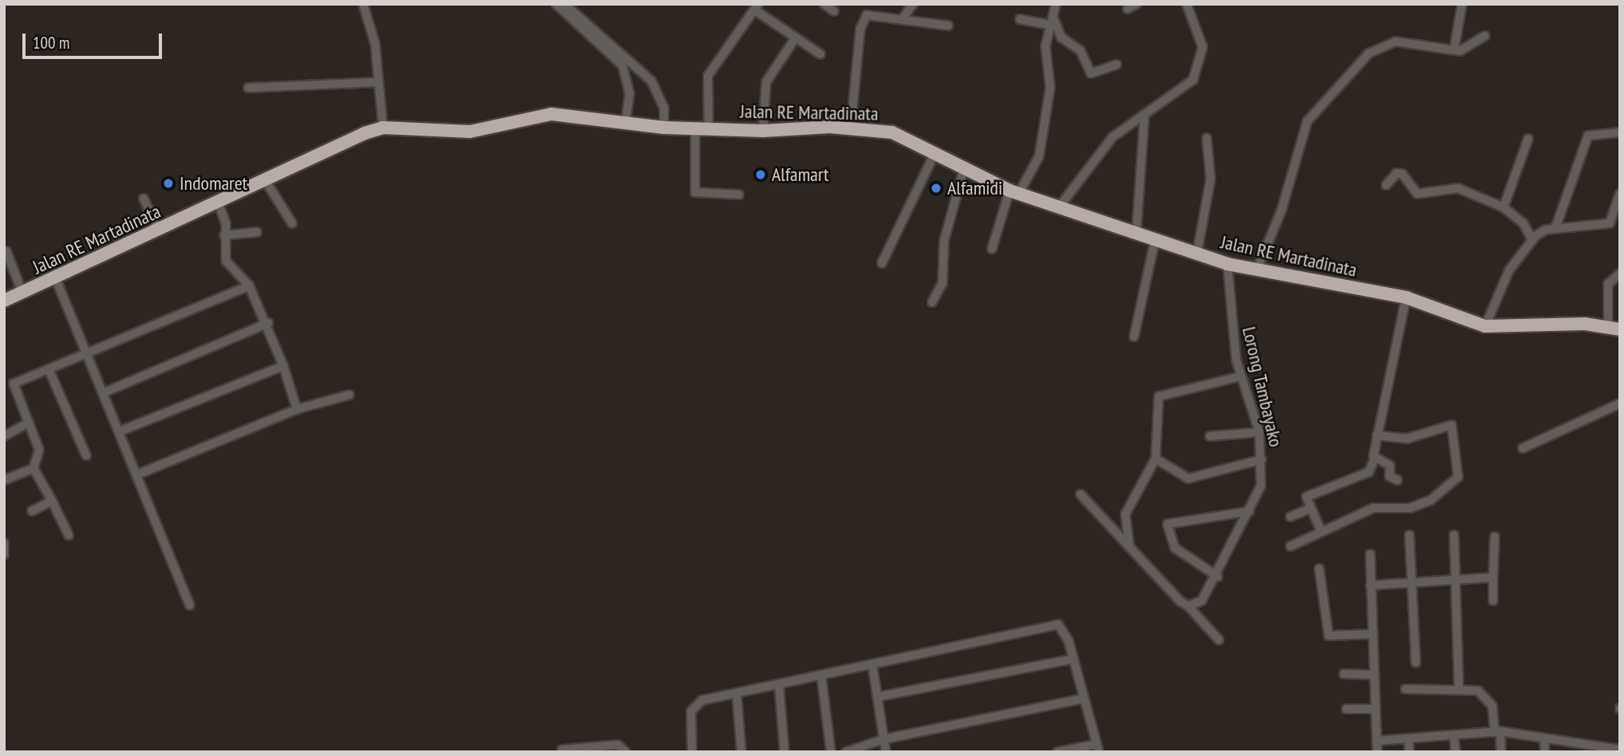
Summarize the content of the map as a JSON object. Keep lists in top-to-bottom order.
{
  "streets": {
    "highway": ["Jalan RE Martadinata"],
    "street": ["Lorong Tambayako"]
  },
  "crossings": [
    ["Jalan RE Martadinata", "Lorong Tambayako"]
  ],
  "places": ["Alfamart", "Indomaret", "Alfamidi"],
  "scale_bar": "100 m"
}
